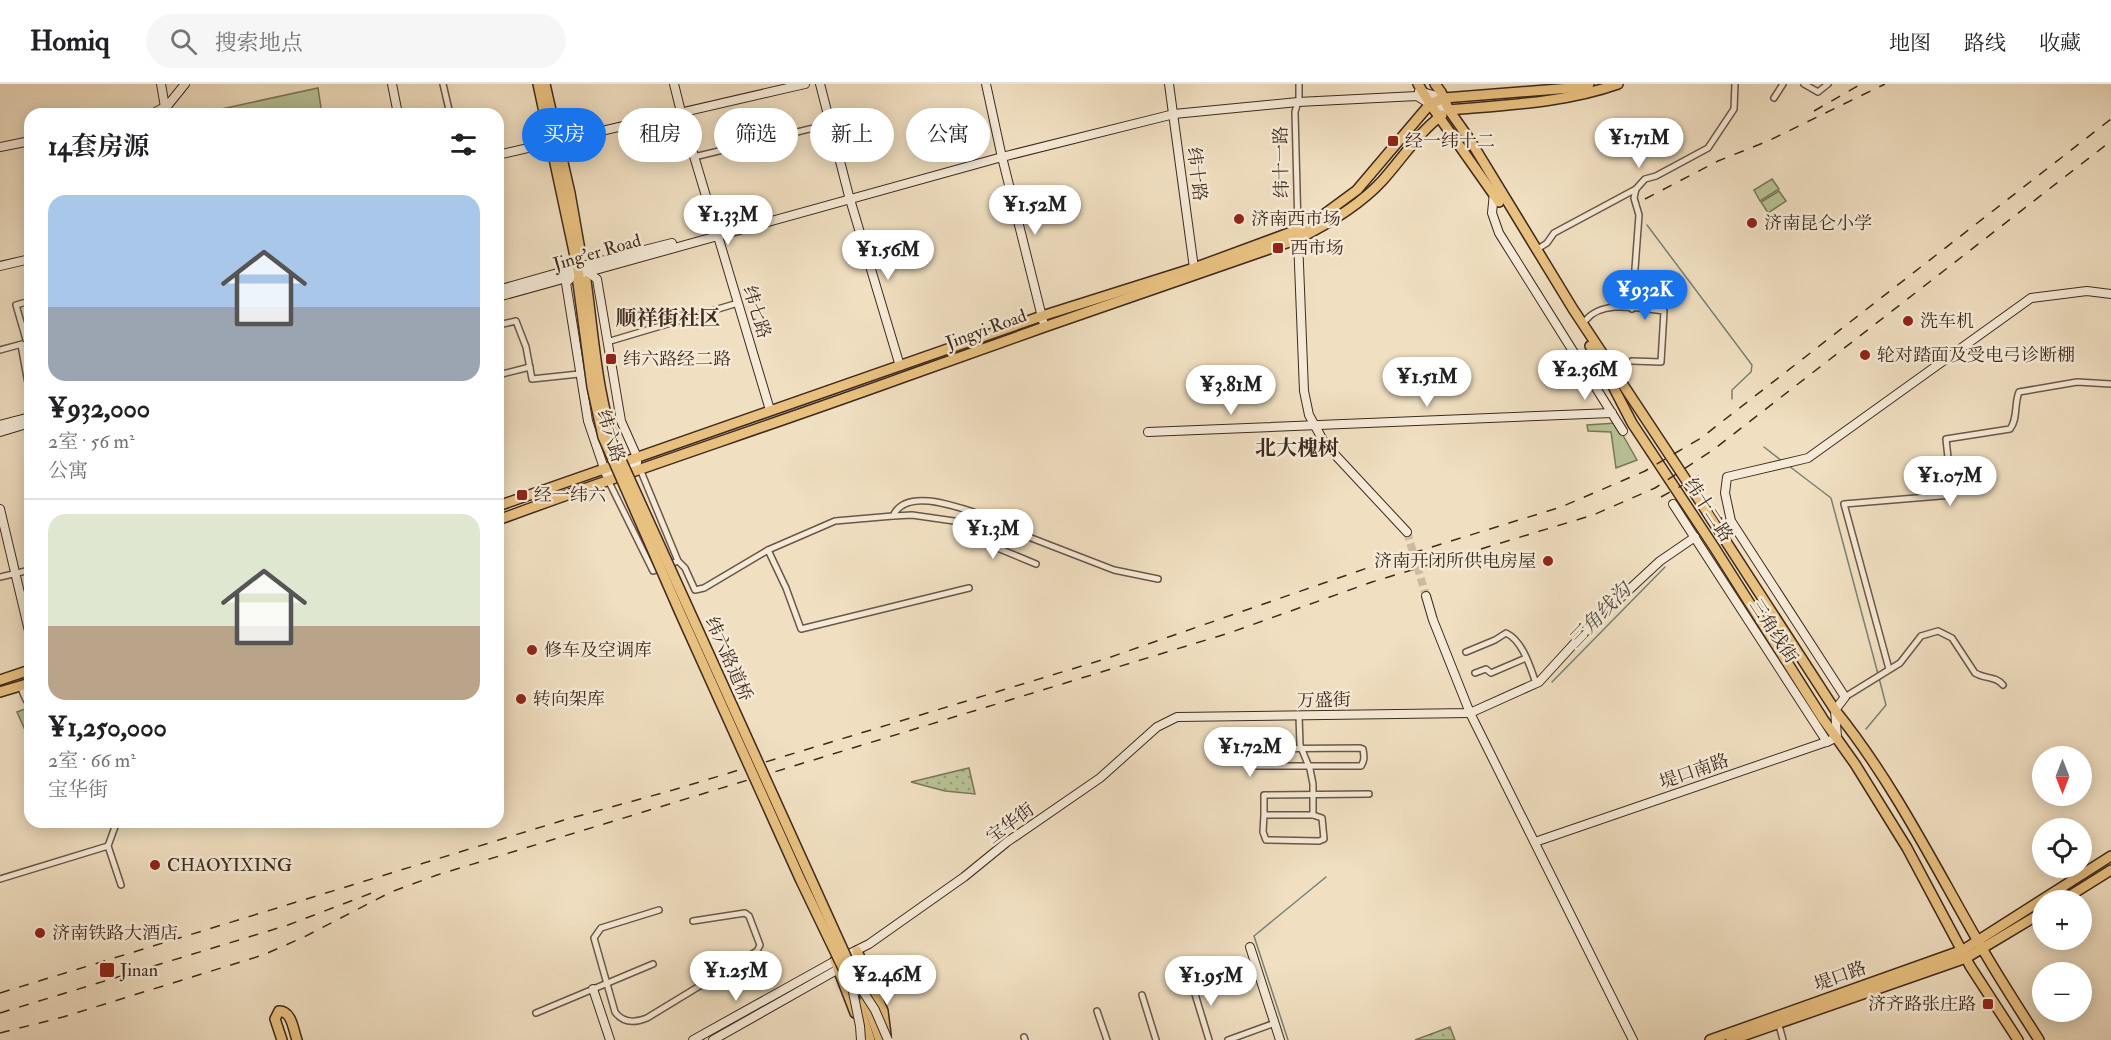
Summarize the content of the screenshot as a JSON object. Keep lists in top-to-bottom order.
{
  "streets": {
    "main road": [
      "Jing'er Road",
      "Jingyi Road",
      "纬六路",
      "纬十二路",
      "纬六路道桥",
      "堤口路"
    ],
    "street": [
      "纬十一路",
      "纬十路",
      "纬七路",
      "三角线街",
      "万盛街",
      "堤口南路",
      "宝华街"
    ]
  },
  "crossings": [
    ["纬十一路", "Jing'er Road"],
    ["纬十一路", "Jingyi Road"],
    ["纬十路", "Jing'er Road"],
    ["纬十路", "Jingyi Road"],
    ["Jing'er Road", "纬七路"],
    ["Jing'er Road", "Jingyi Road"],
    ["Jing'er Road", "纬六路"],
    ["Jing'er Road", "纬十二路"],
    ["Jing'er Road", "纬六路道桥"],
    ["纬七路", "Jingyi Road"],
    ["Jingyi Road", "纬六路"],
    ["Jingyi Road", "纬十二路"],
    ["纬六路", "纬六路道桥"],
    ["纬十二路", "堤口南路"],
    ["纬十二路", "堤口路"],
    ["三角线街", "堤口南路"],
    ["万盛街", "宝华街"]
  ],
  "districts": ["顺祥街社区", "北大槐树"],
  "water": ["三角线沟"],
  "places": {
    "transit": [
      "经一纬十二",
      "西市场",
      "纬六路经二路",
      "经一纬六",
      "Jinan",
      "济齐路张庄路"
    ],
    "other": [
      "济南西市场",
      "济南昆仑小学",
      "洗车机",
      "轮对踏面及受电弓诊断棚",
      "济南开闭所供电房屋",
      "修车及空调库",
      "转向架库",
      "CHAOYIXING",
      "济南铁路大酒店"
    ]
  },
  "north": "bottom",
  "page": {
    "header": "Homiq",
    "search": "搜索地点",
    "nav": ["地图", "路线", "收藏"],
    "chip": [
      "买房",
      "租房",
      "筛选",
      "新上",
      "公寓"
    ],
    "heading": "14套房源",
    "price": [
      "¥1.71M",
      "¥1.52M",
      "¥1.33M",
      "¥1.56M",
      "¥932K",
      "¥2.36M",
      "¥1.51M",
      "¥3.81M",
      "¥1.07M",
      "¥1.3M",
      "¥1.72M",
      "¥1.25M",
      "¥2.46M",
      "¥1.95M"
    ],
    "list": [
      {
        "name": "¥932,000",
        "note": "2室 · 56 m² · 公寓"
      },
      {
        "name": "¥1,250,000",
        "note": "2室 · 66 m² · 宝华街"
      }
    ],
    "map_buttons": ["+", "−"]
  }
}
